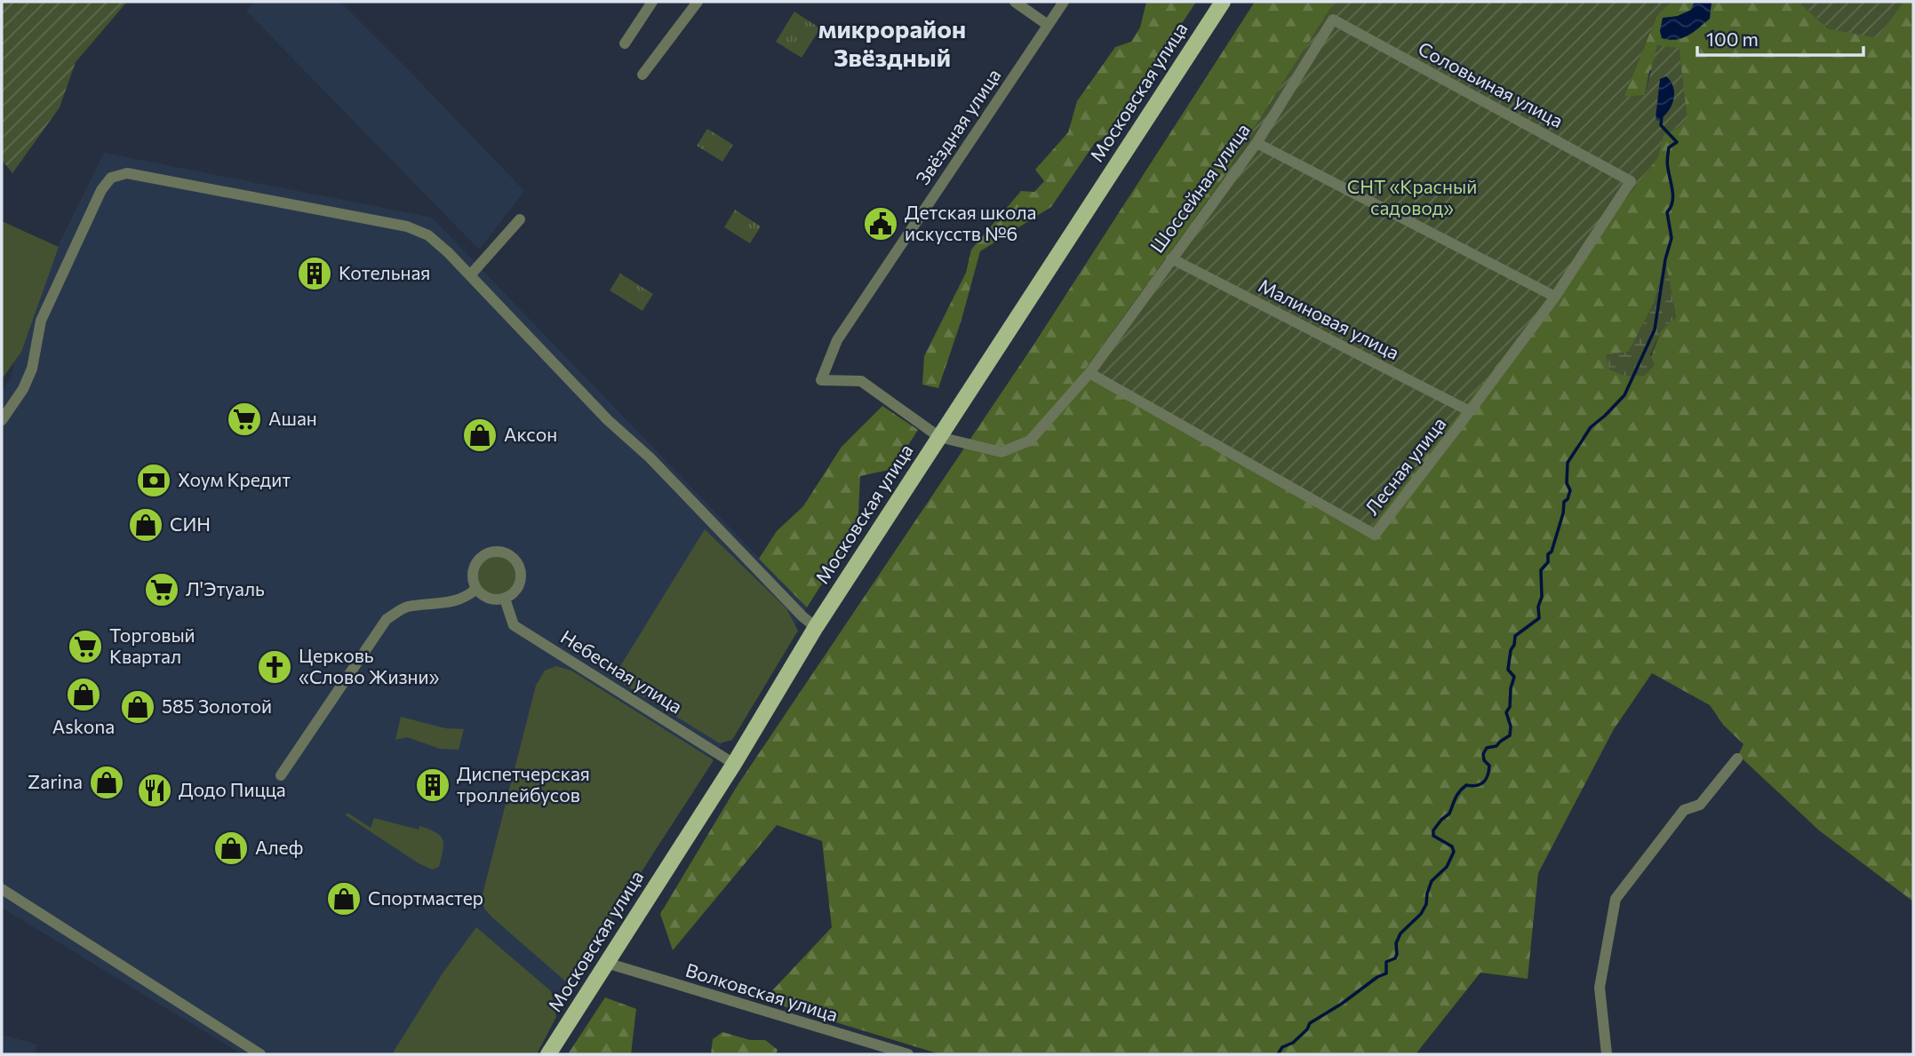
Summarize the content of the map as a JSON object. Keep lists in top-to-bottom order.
{
  "streets": {
    "main road": ["Московская улица"],
    "street": [
      "Соловьиная улица",
      "Звёздная улица",
      "Шоссейная улица",
      "Малиновая улица",
      "Лесная улица",
      "Небесная улица",
      "Волковская улица"
    ]
  },
  "crossings": [
    ["Соловьиная улица", "Шоссейная улица"],
    ["Соловьиная улица", "Лесная улица"],
    ["Московская улица", "Звёздная улица"],
    ["Московская улица", "Шоссейная улица"],
    ["Московская улица", "Небесная улица"],
    ["Московская улица", "Волковская улица"],
    ["Звёздная улица", "Шоссейная улица"],
    ["Шоссейная улица", "Малиновая улица"],
    ["Шоссейная улица", "Лесная улица"],
    ["Малиновая улица", "Лесная улица"]
  ],
  "districts": ["микрорайон Звёздный"],
  "parks": ["СНТ «Красный садовод»"],
  "places": {
    "public building": ["Детская школа искусств №6"],
    "building": ["Котельная", "Диспетчерская троллейбусов"],
    "supermarket": ["Ашан", "Л'Этуаль", "Торговый Квартал"],
    "shop": [
      "Аксон",
      "СИН",
      "Askona",
      "585 Золотой",
      "Zarina",
      "Алеф",
      "Спортмастер"
    ],
    "bank": ["Хоум Кредит"],
    "church": ["Церковь «Слово Жизни»"],
    "restaurant": ["Додо Пицца"]
  },
  "scale_bar": "100 m"
}
